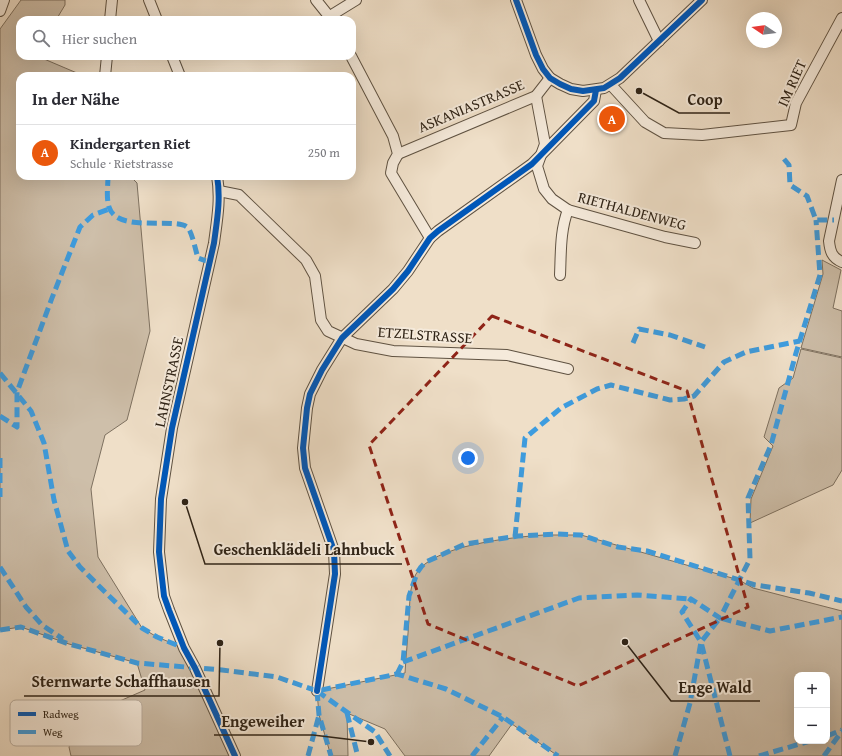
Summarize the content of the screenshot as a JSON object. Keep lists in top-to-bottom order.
{
  "streets": {
    "street": [
      "IM RIET",
      "ASKANIASTRASSE",
      "RIETHALDENWEG",
      "ETZELSTRASSE",
      "LAHNSTRASSE"
    ]
  },
  "crossings": [
    ["ASKANIASTRASSE", "RIETHALDENWEG"],
    ["ETZELSTRASSE", "LAHNSTRASSE"]
  ],
  "places": [
    "Coop",
    "Geschenklädeli Lahnbuck",
    "Enge Wald",
    "Sternwarte Schaffhausen",
    "Engeweiher"
  ],
  "legend": ["Radweg", "Weg"],
  "north": "left",
  "page": {
    "search": "Hier suchen",
    "heading": "In der Nähe",
    "pins": "A",
    "list": [
      {
        "mark": "A",
        "name": "Kindergarten Riet",
        "note": "Schule · Rietstrasse",
        "value": "250 m"
      }
    ],
    "map_buttons": ["+", "−"]
  }
}
